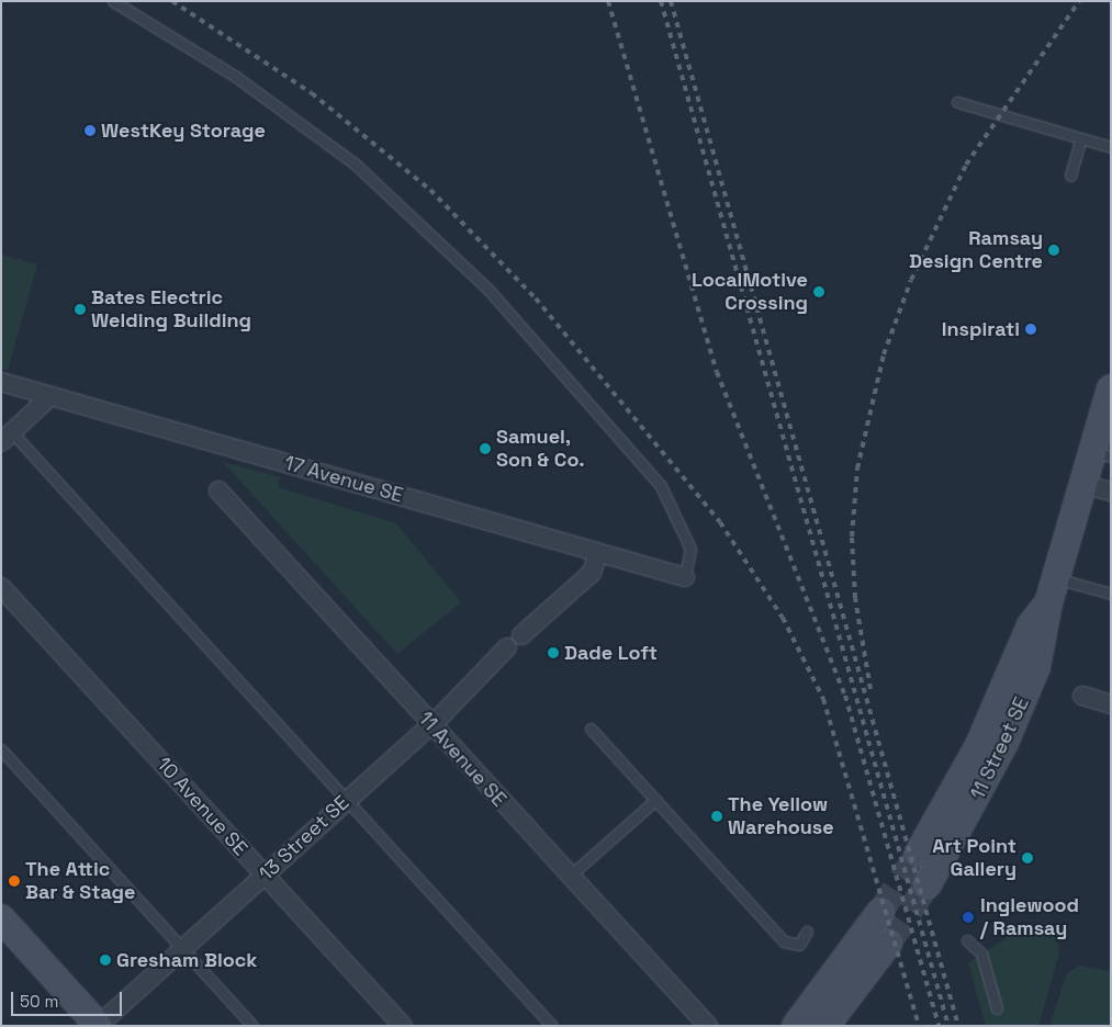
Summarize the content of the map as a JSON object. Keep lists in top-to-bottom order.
{
  "streets": {
    "street": [
      "17 Avenue SE",
      "11 Street SE",
      "11 Avenue SE",
      "10 Avenue SE",
      "13 Street SE"
    ]
  },
  "crossings": [
    ["11 Avenue SE", "13 Street SE"],
    ["10 Avenue SE", "13 Street SE"]
  ],
  "places": [
    "WestKey Storage",
    "Ramsay Design Centre",
    "LocalMotive Crossing",
    "Bates Electric Welding Building",
    "Inspirati",
    "Samuel, Son & Co.",
    "Dade Loft",
    "The Yellow Warehouse",
    "Art Point Gallery",
    "The Attic Bar & Stage",
    "Inglewood / Ramsay",
    "Gresham Block"
  ],
  "scale_bar": "50 m"
}
